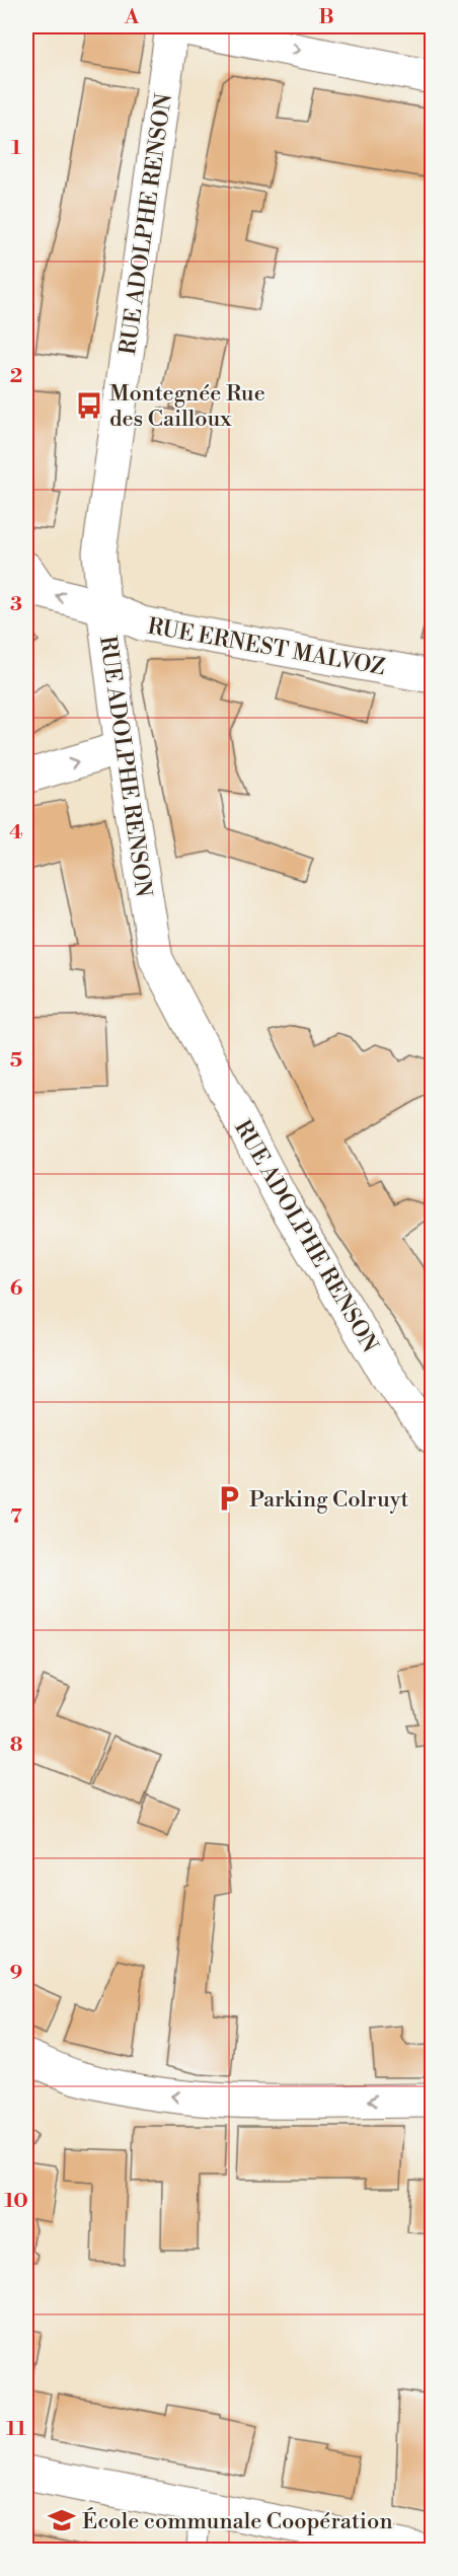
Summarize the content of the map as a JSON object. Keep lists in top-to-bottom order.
{
  "streets": {
    "street": ["RUE ADOLPHE RENSON", "RUE ERNEST MALVOZ"]
  },
  "crossings": [
    ["RUE ADOLPHE RENSON", "RUE ERNEST MALVOZ"]
  ],
  "places": {
    "bus stop": ["Montegnée Rue des Cailloux"],
    "parking": ["Parking Colruyt"],
    "school or university": ["École communale Coopération"]
  },
  "grid": {
    "columns": ["A", "B"],
    "rows": [
      "1",
      "2",
      "3",
      "4",
      "5",
      "6",
      "7",
      "8",
      "9",
      "10",
      "11"
    ]
  }
}
